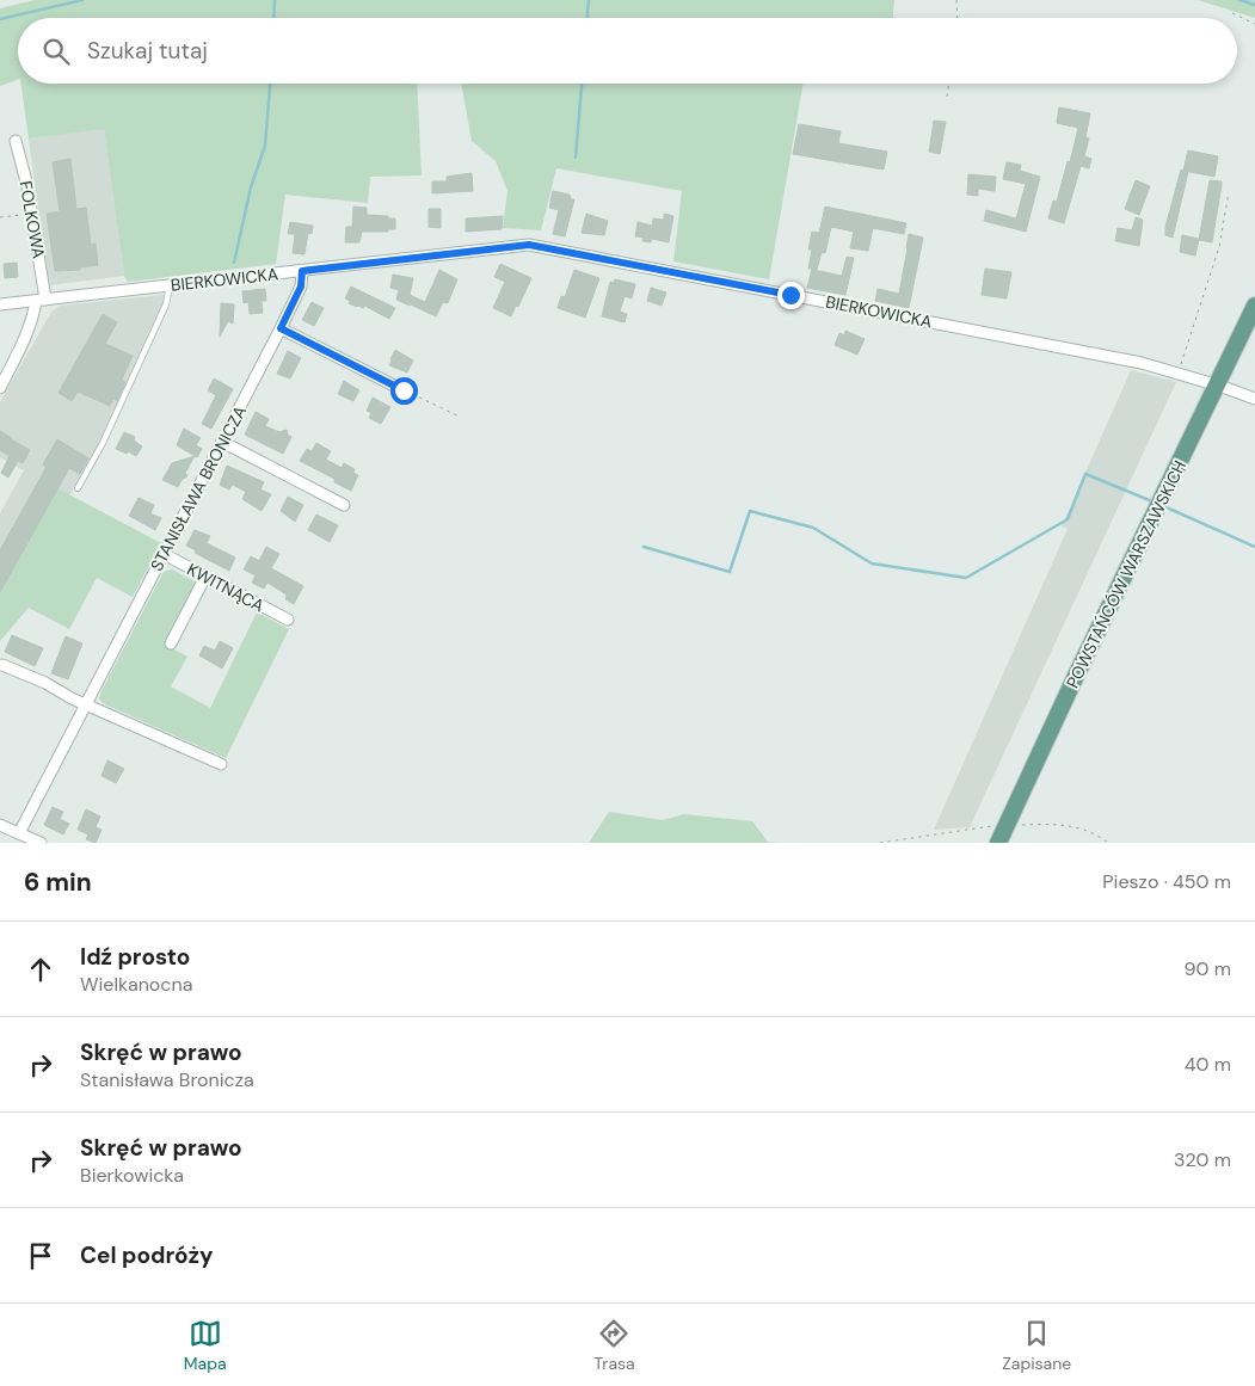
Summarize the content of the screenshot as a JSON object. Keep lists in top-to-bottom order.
{
  "streets": {
    "main road": ["POWSTAŃCÓW WARSZAWSKICH"],
    "street": [
      "FOLKOWA",
      "BIERKOWICKA",
      "STANISŁAWA BRONICZA",
      "KWITNĄCA"
    ]
  },
  "crossings": [
    ["FOLKOWA", "BIERKOWICKA"],
    ["BIERKOWICKA", "STANISŁAWA BRONICZA"],
    ["BIERKOWICKA", "POWSTAŃCÓW WARSZAWSKICH"],
    ["STANISŁAWA BRONICZA", "KWITNĄCA"]
  ],
  "page": {
    "search": "Szukaj tutaj",
    "heading": ["6 min", "Pieszo · 450 m"],
    "list": [
      ["Idź prosto", "Wielkanocna", "90 m"],
      ["Skręć w prawo", "Stanisława Bronicza", "40 m"],
      ["Skręć w prawo", "Bierkowicka", "320 m"],
      "Cel podróży"
    ],
    "nav": ["Mapa", "Trasa", "Zapisane"]
  }
}
